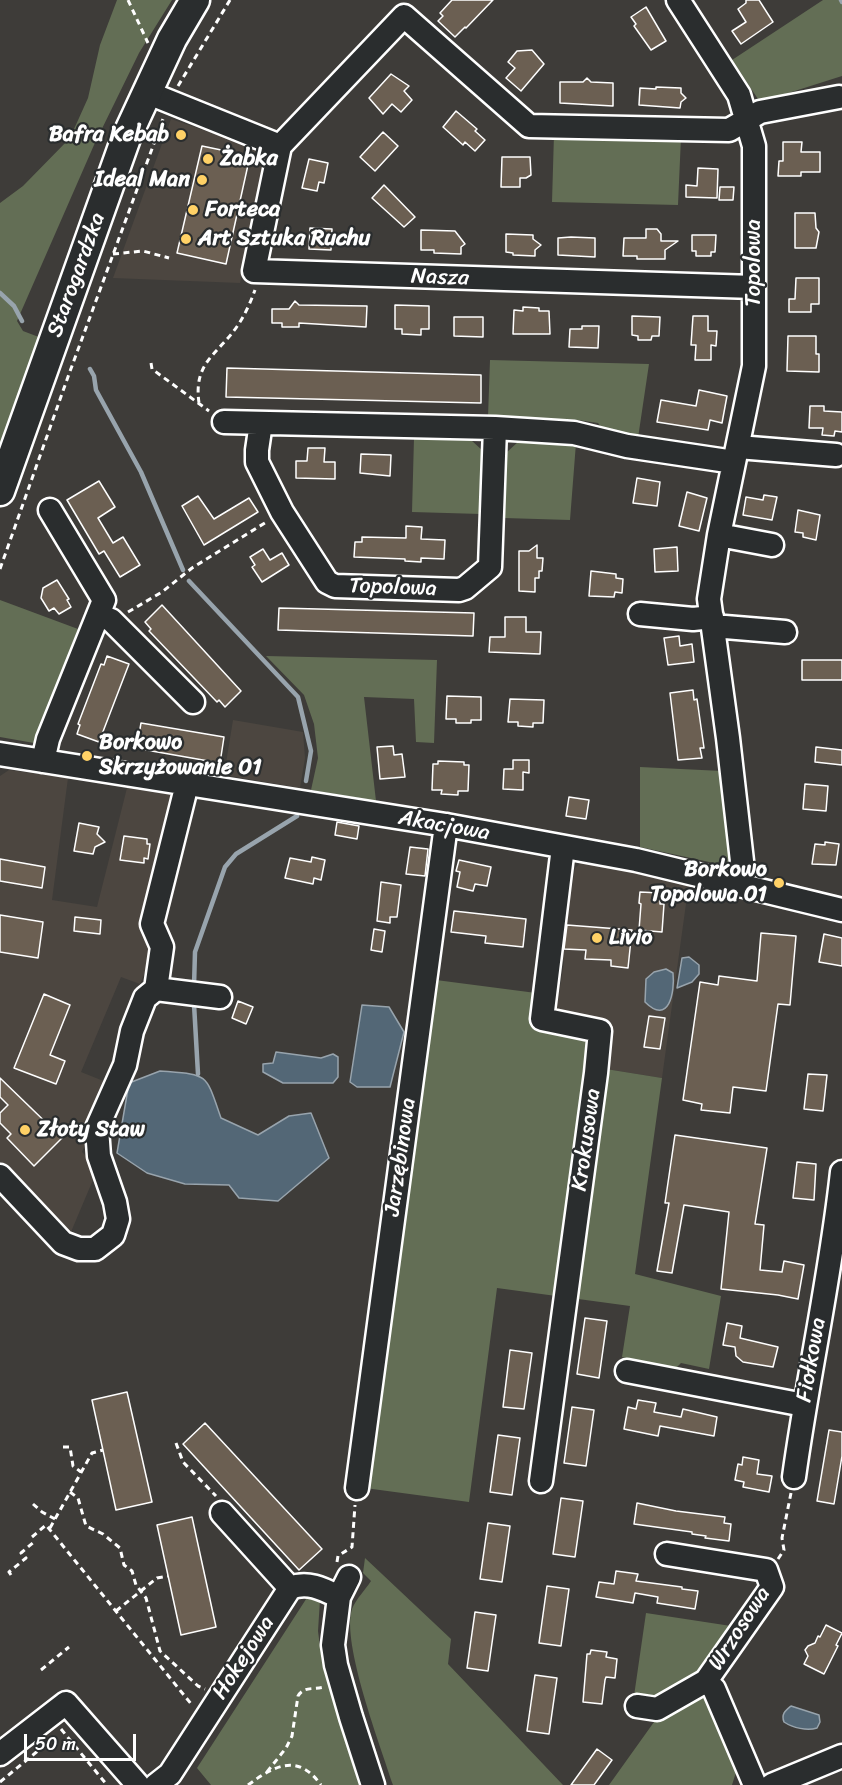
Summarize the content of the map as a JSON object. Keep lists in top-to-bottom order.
{
  "streets": {
    "main road": ["Starogardzka"],
    "street": [
      "Topolowa",
      "Nasza",
      "Akacjowa",
      "Krokusowa",
      "Jarzębinowa",
      "Fiołkowa",
      "Wrzosowa",
      "Hokejowa"
    ]
  },
  "crossings": [
    ["Topolowa", "Nasza"],
    ["Topolowa", "Akacjowa"],
    ["Akacjowa", "Krokusowa"],
    ["Akacjowa", "Jarzębinowa"]
  ],
  "places": [
    "Bafra Kebab",
    "Żabka",
    "Ideal Man",
    "Forteca",
    "Art Sztuka Ruchu",
    "Borkowo Skrzyżowanie 01",
    "Borkowo Topolowa 01",
    "Livio",
    "Złoty Staw"
  ],
  "scale_bar": "50 m"
}
